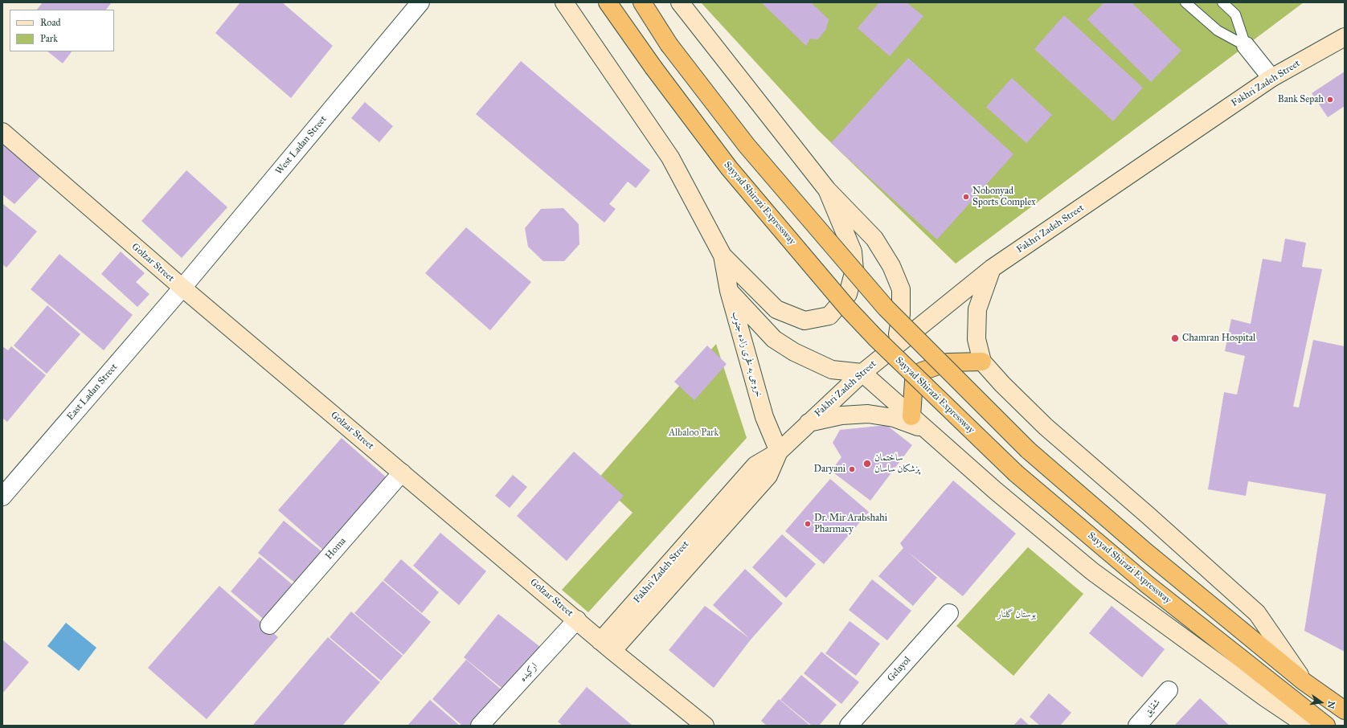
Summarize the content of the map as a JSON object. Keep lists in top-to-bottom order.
{
  "streets": {
    "highway": ["Sayyad Shirazi Expressway"],
    "main road": ["Fakhri Zadeh Street", "Golzar Street", "خروجی به فخری زاده جنوب"],
    "street": [
      "West Ladan Street",
      "East Ladan Street",
      "Homa",
      "Gelayol",
      "ارکیده",
      "شقایق"
    ]
  },
  "crossings": [
    ["Fakhri Zadeh Street", "Golzar Street"],
    ["Fakhri Zadeh Street", "خروجی به فخری زاده جنوب"],
    ["West Ladan Street", "Golzar Street"],
    ["West Ladan Street", "East Ladan Street"],
    ["Golzar Street", "East Ladan Street"],
    ["Golzar Street", "Homa"],
    ["Golzar Street", "ارکیده"]
  ],
  "parks": ["Albaloo Park", "بوستان گلنار"],
  "places": [
    "Bank Sepah",
    "Nobonyad Sports Complex",
    "Chamran Hospital",
    "ساختمان پزشکان ساسان",
    "Daryani",
    "Dr. Mir Arabshahi Pharmacy"
  ],
  "legend": ["Road", "Park"],
  "north": "right"
}
